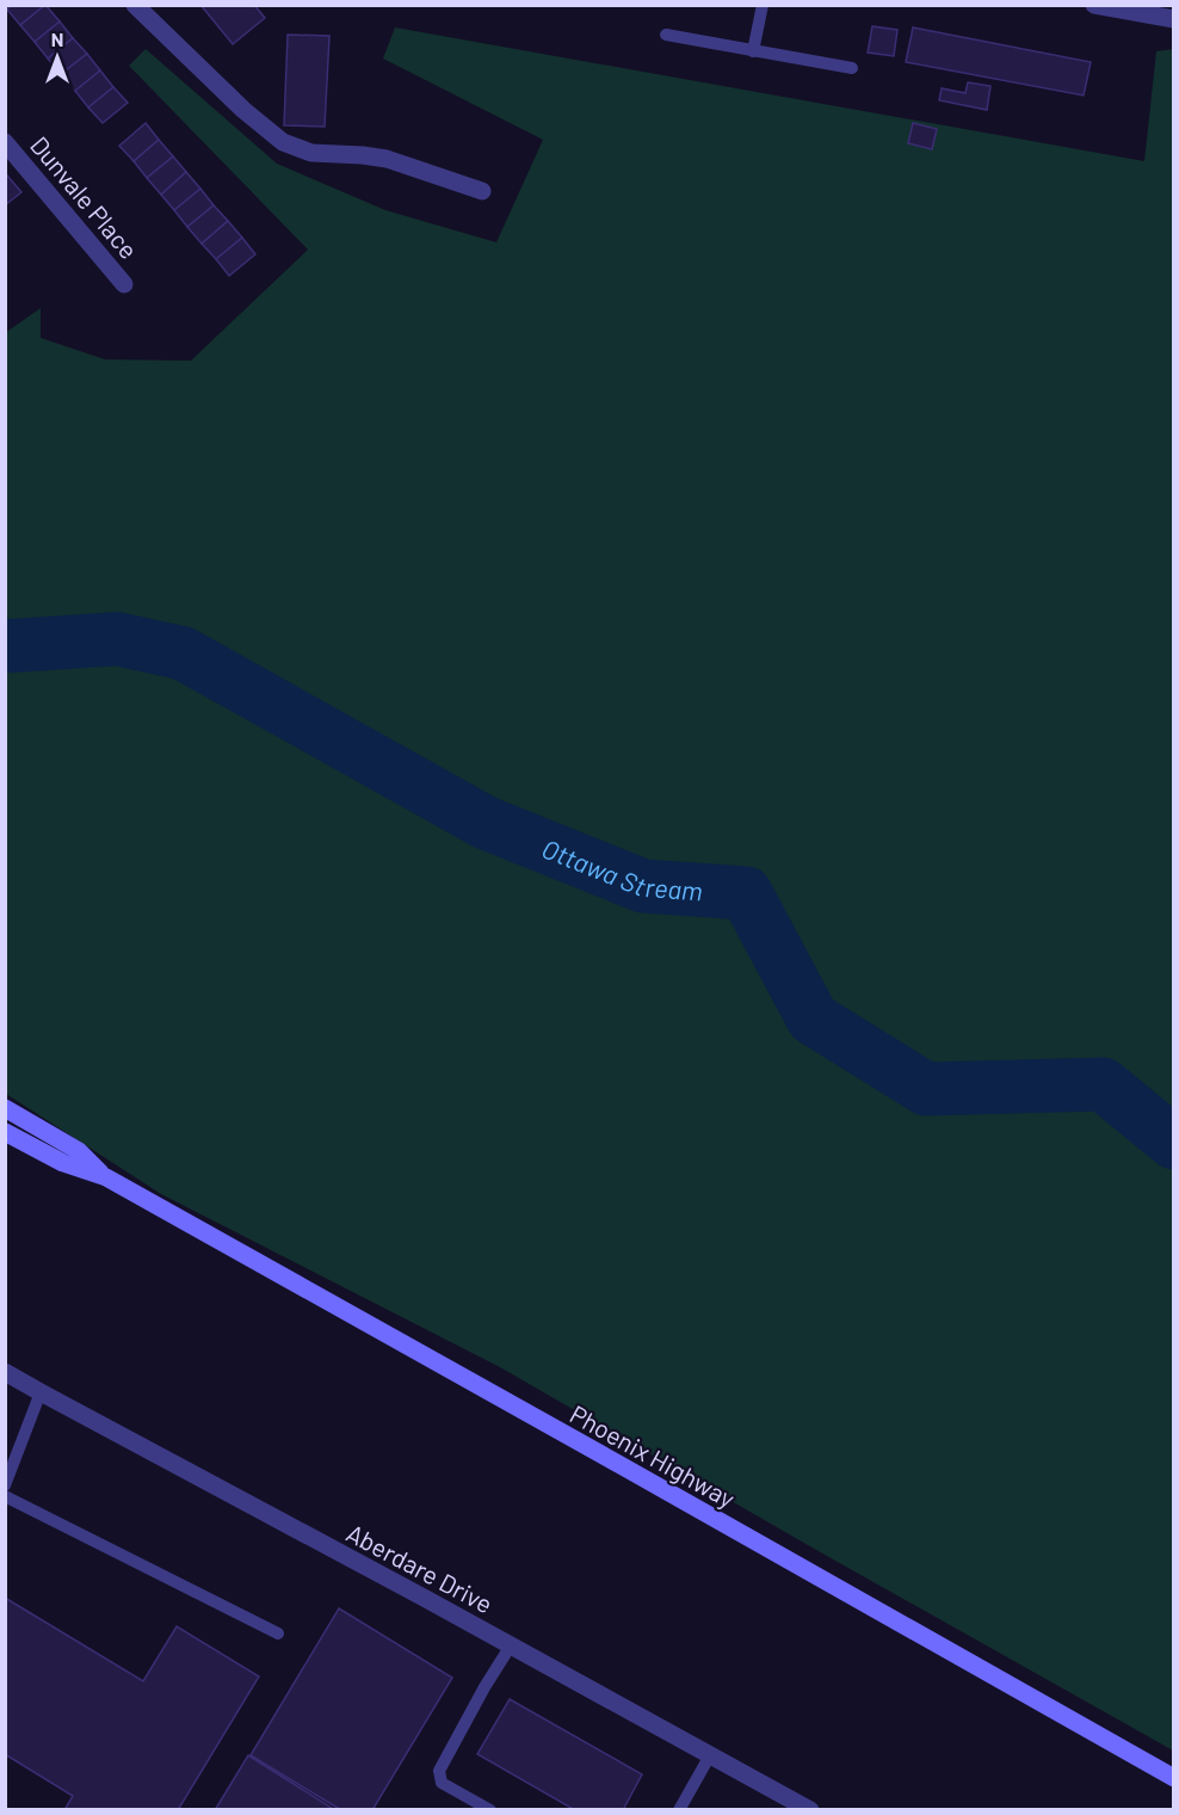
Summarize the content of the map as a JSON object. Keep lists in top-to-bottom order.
{
  "streets": {
    "main road": ["Phoenix Highway"],
    "street": ["Dunvale Place", "Aberdare Drive"]
  },
  "water": ["Ottawa Stream"],
  "north": "top"
}
